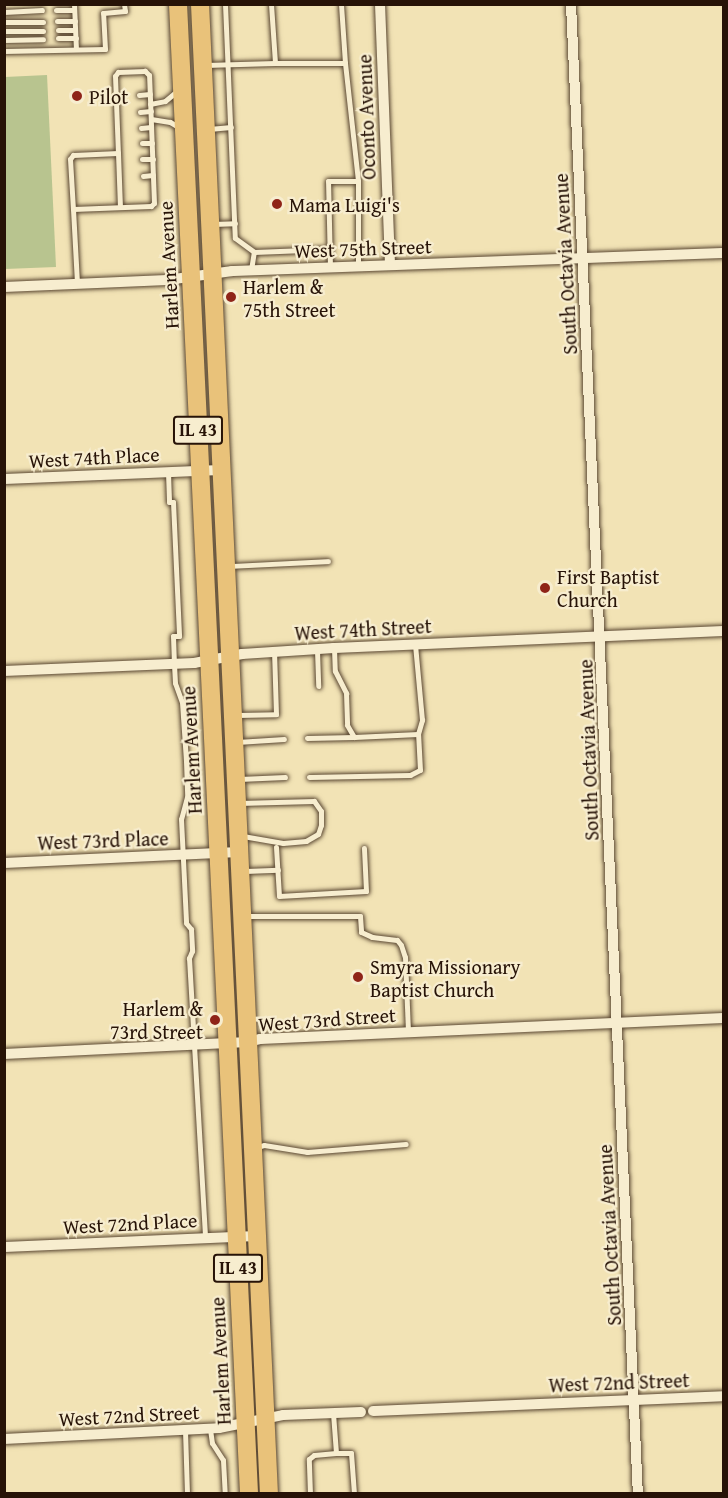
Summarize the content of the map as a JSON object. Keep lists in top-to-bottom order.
{
  "streets": {
    "main road": ["Harlem Avenue", "IL 43"],
    "street": [
      "Oconto Avenue",
      "West 75th Street",
      "South Octavia Avenue",
      "West 74th Place",
      "West 74th Street",
      "West 73rd Place",
      "West 73rd Street",
      "West 72nd Place",
      "West 72nd Street"
    ]
  },
  "crossings": [
    ["Oconto Avenue", "West 75th Street"],
    ["West 75th Street", "South Octavia Avenue"],
    ["West 75th Street", "Harlem Avenue"],
    ["West 75th Street", "IL 43"],
    ["South Octavia Avenue", "West 74th Street"],
    ["South Octavia Avenue", "West 73rd Street"],
    ["South Octavia Avenue", "West 72nd Street"],
    ["Harlem Avenue", "West 74th Place"],
    ["Harlem Avenue", "West 74th Street"],
    ["Harlem Avenue", "West 73rd Place"],
    ["Harlem Avenue", "West 73rd Street"],
    ["Harlem Avenue", "West 72nd Place"],
    ["Harlem Avenue", "West 72nd Street"],
    ["IL 43", "West 74th Place"],
    ["IL 43", "West 74th Street"],
    ["IL 43", "West 73rd Place"],
    ["IL 43", "West 73rd Street"],
    ["IL 43", "West 72nd Place"],
    ["IL 43", "West 72nd Street"]
  ],
  "places": [
    "Pilot",
    "Mama Luigi's",
    "Harlem & 75th Street",
    "First Baptist Church",
    "Smyra Missionary Baptist Church",
    "Harlem & 73rd Street"
  ]
}
